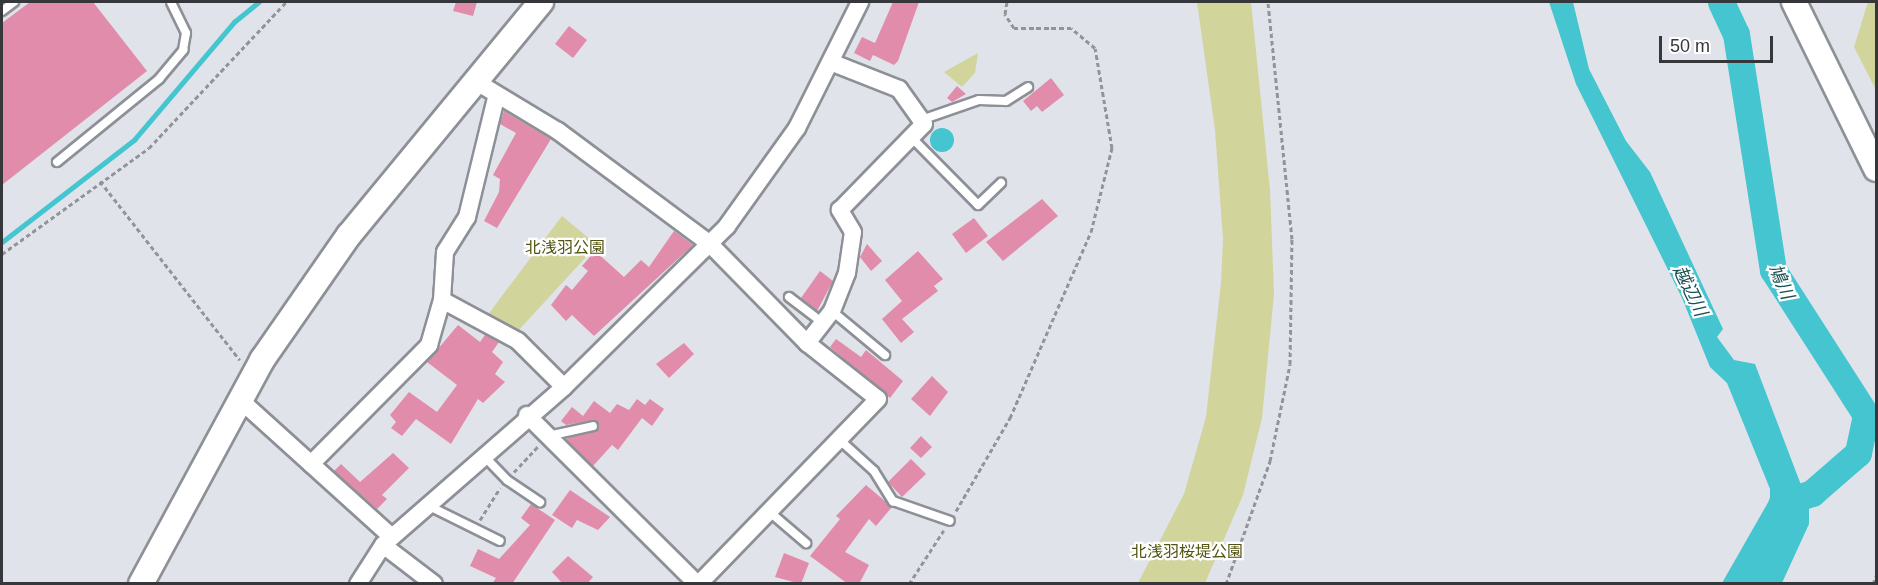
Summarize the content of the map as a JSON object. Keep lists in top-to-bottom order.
{
  "water": ["鳩川", "越辺川"],
  "parks": ["北浅羽公園", "北浅羽桜堤公園"],
  "scale_bar": "50 m"
}
